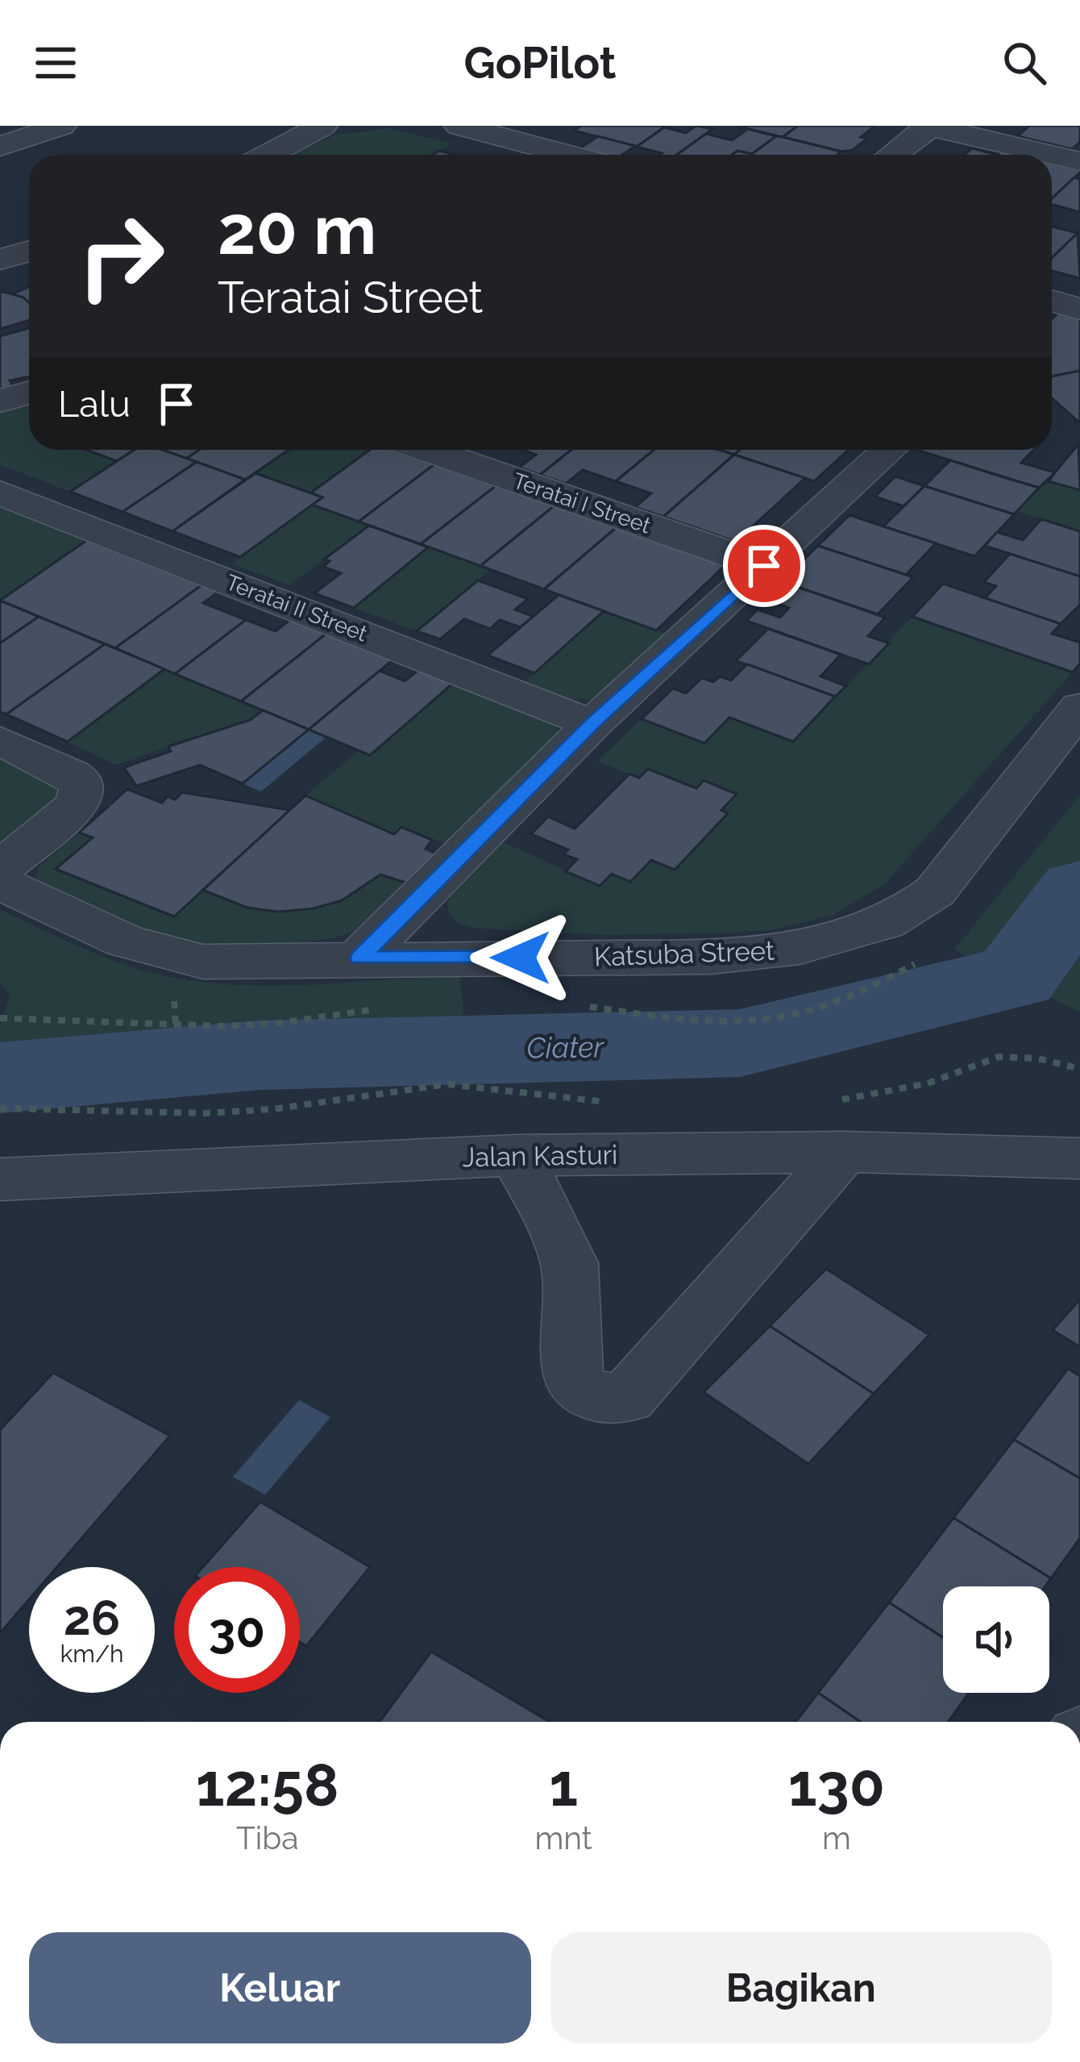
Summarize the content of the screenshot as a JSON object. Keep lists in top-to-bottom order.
{
  "streets": {
    "street": [
      "Teratai I Street",
      "Teratai II Street",
      "Katsuba Street",
      "Jalan Kasturi"
    ]
  },
  "water": ["Ciater"],
  "page": {
    "header": "GoPilot",
    "turn": ["20 m", "Teratai Street"],
    "then": "Lalu",
    "speed": "26 km/h",
    "limit": "30",
    "eta": [
      "12:58",
      "Tiba",
      "1",
      "mnt",
      "130",
      "m"
    ],
    "buttons": ["Keluar", "Bagikan"]
  }
}
